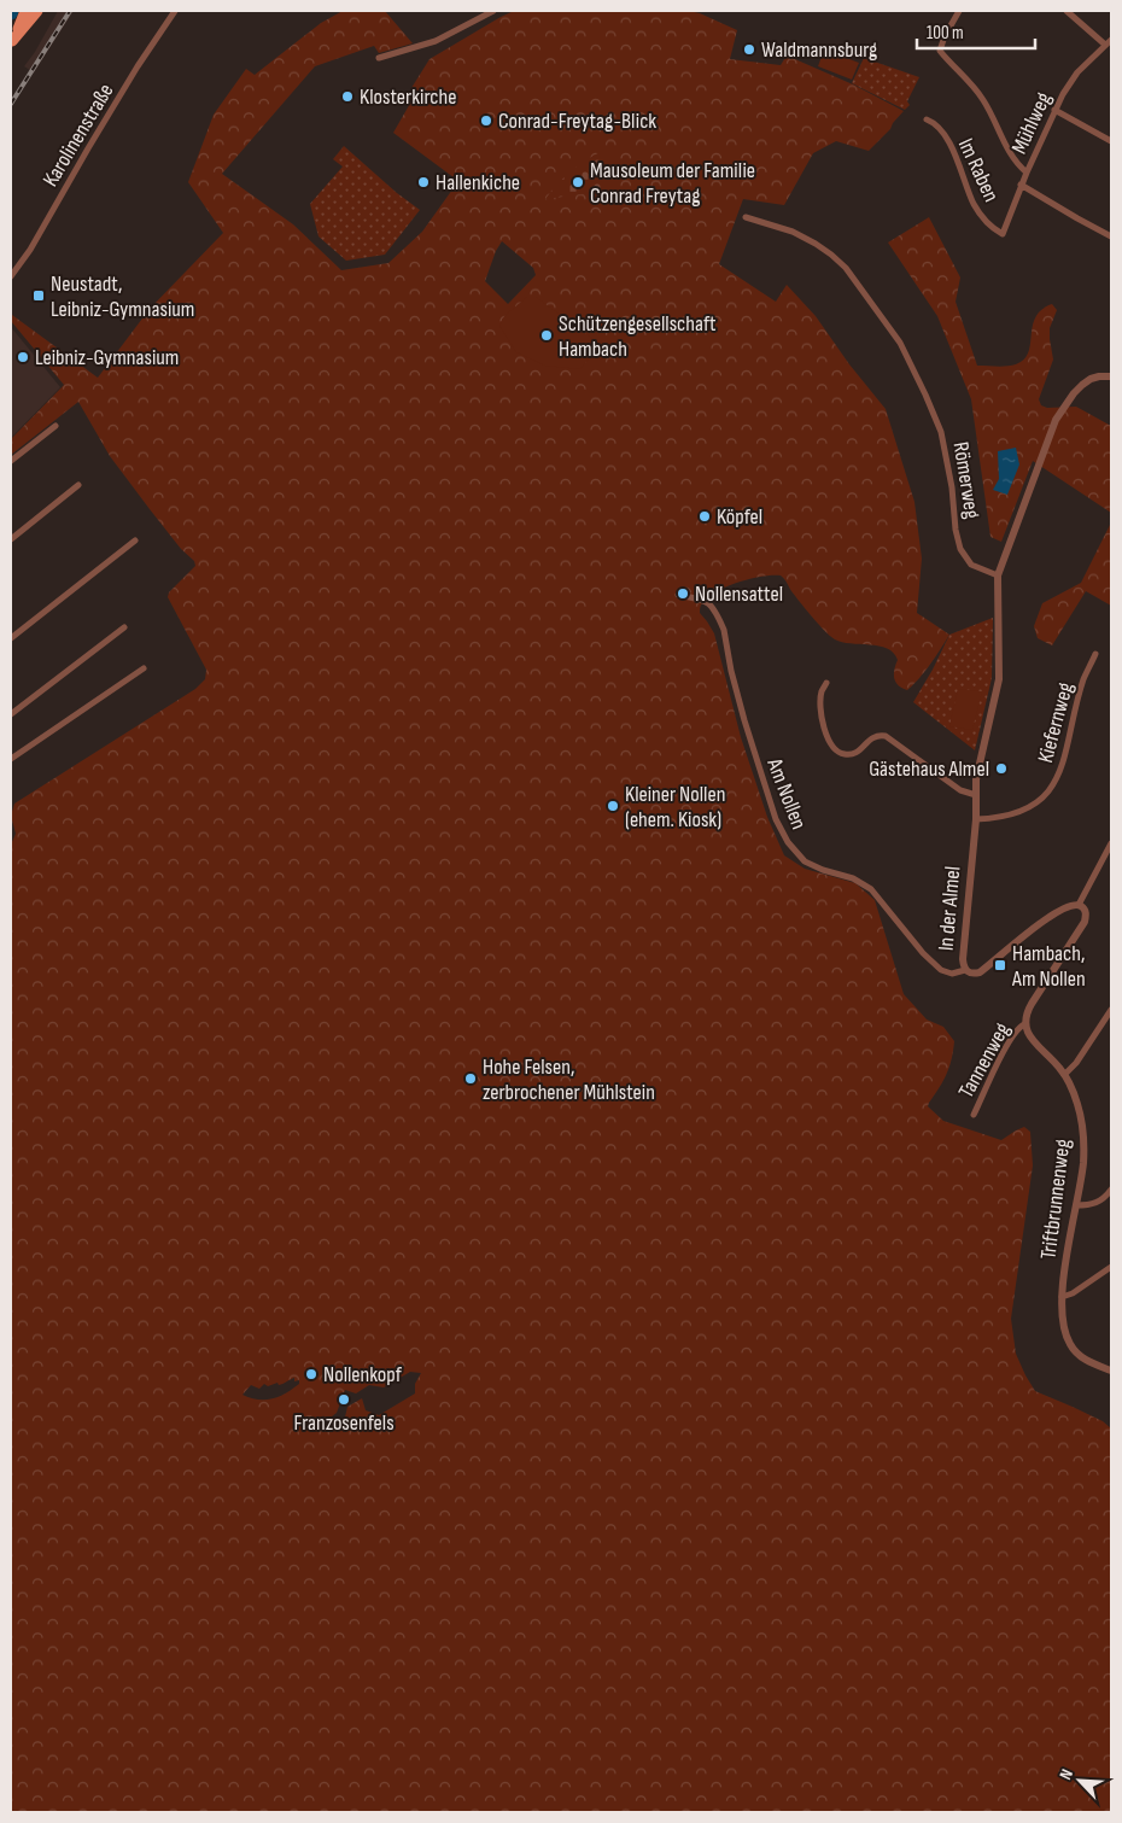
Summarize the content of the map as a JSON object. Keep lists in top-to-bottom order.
{
  "streets": {
    "street": [
      "Mühlweg",
      "Karolinenstraße",
      "Im Raben",
      "Römerweg",
      "Kiefernweg",
      "Am Nollen",
      "In der Almel",
      "Tannenweg",
      "Triftbrunnenweg"
    ]
  },
  "crossings": [
    ["Mühlweg", "Im Raben"],
    ["Römerweg", "In der Almel"],
    ["Kiefernweg", "In der Almel"],
    ["Am Nollen", "In der Almel"],
    ["Tannenweg", "Triftbrunnenweg"]
  ],
  "places": {
    "other": [
      "Waldmannsburg",
      "Klosterkirche",
      "Conrad-Freytag-Blick",
      "Hallenkiche",
      "Mausoleum der Familie Conrad Freytag",
      "Schützengesellschaft Hambach",
      "Leibniz-Gymnasium",
      "Köpfel",
      "Nollensattel",
      "Gästehaus Almel",
      "Kleiner Nollen (ehem. Kiosk)",
      "Hohe Felsen, zerbrochener Mühlstein",
      "Nollenkopf",
      "Franzosenfels"
    ],
    "transit": ["Neustadt, Leibniz-Gymnasium", "Hambach, Am Nollen"]
  },
  "scale_bar": "100 m",
  "north": "top left"
}
